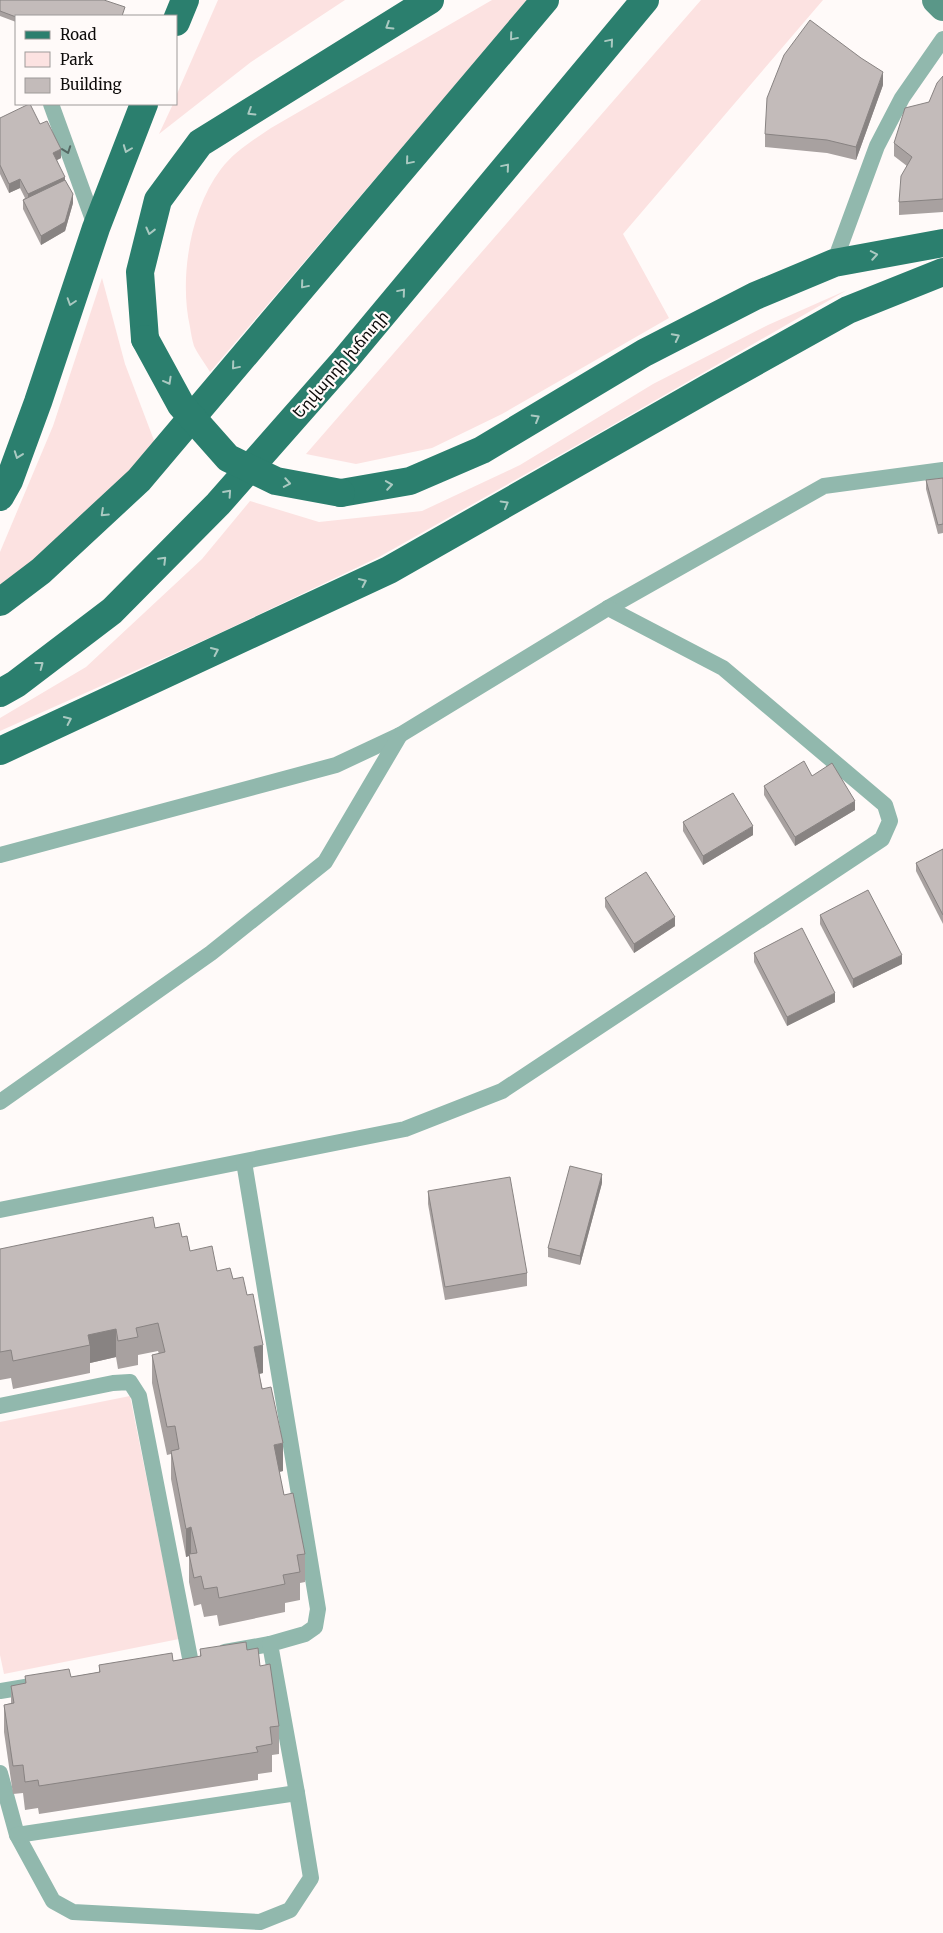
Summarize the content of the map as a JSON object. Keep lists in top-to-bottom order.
{
  "streets": {
    "main road": ["Եղվարդի խճուղի"]
  },
  "legend": ["Road", "Park", "Building"]
}
